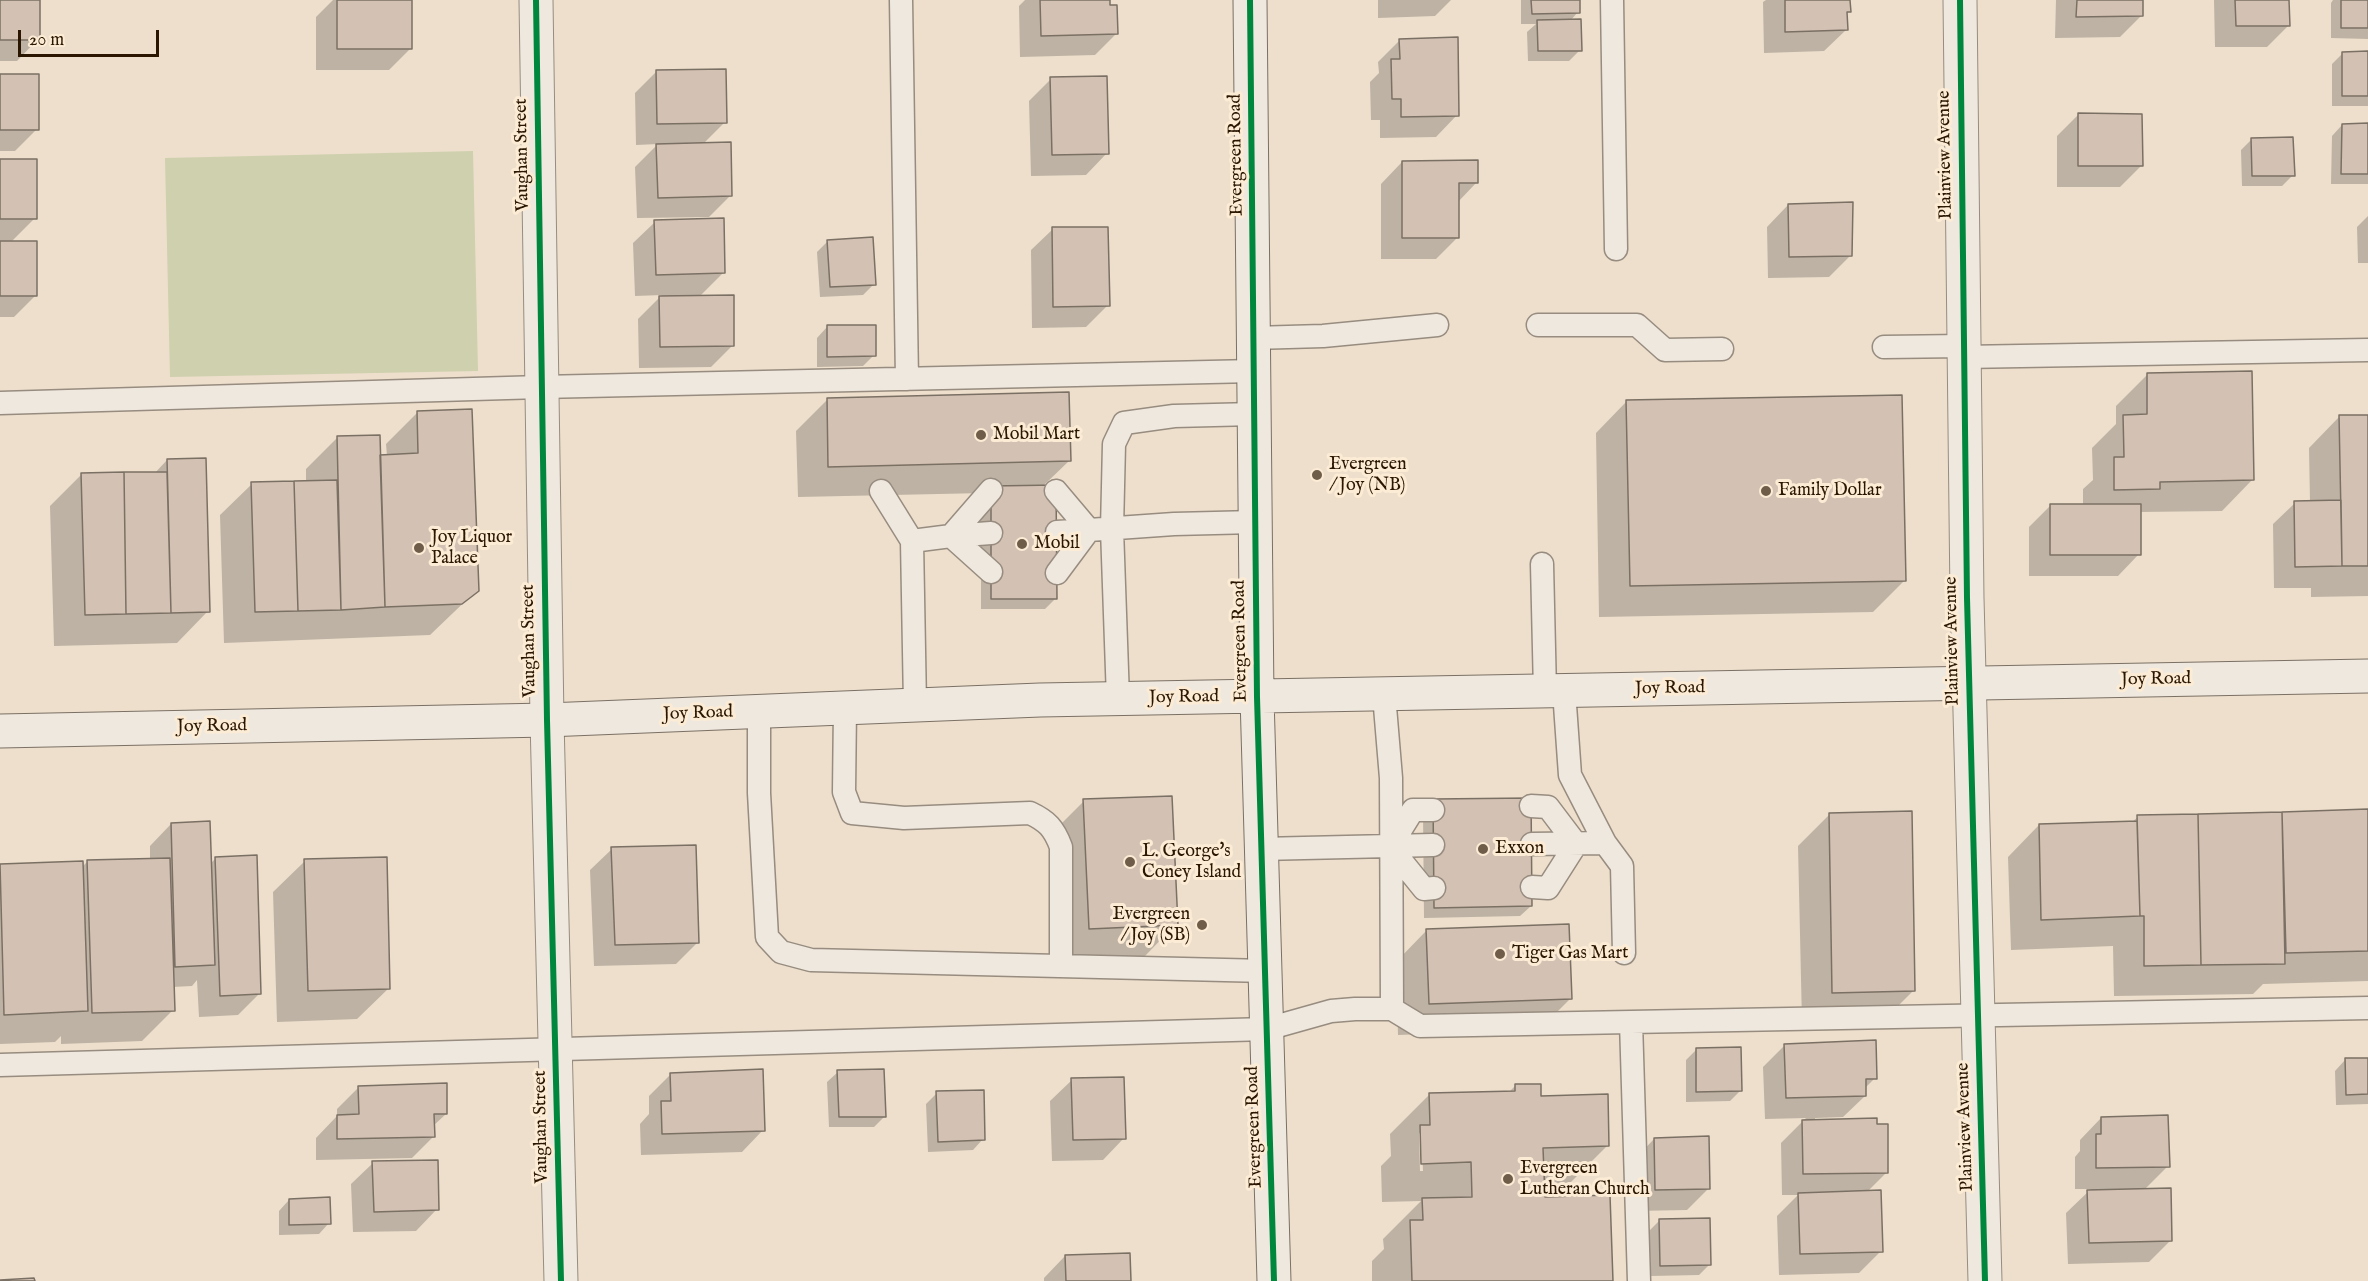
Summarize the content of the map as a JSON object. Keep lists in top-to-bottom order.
{
  "streets": {
    "street": [
      "Vaughan Street",
      "Evergreen Road",
      "Plainview Avenue",
      "Joy Road"
    ]
  },
  "crossings": [
    ["Vaughan Street", "Joy Road"],
    ["Evergreen Road", "Joy Road"],
    ["Plainview Avenue", "Joy Road"]
  ],
  "places": [
    "Mobil Mart",
    "Evergreen / Joy (NB)",
    "Family Dollar",
    "Mobil",
    "Joy Liquor Palace",
    "Exxon",
    "L. George's Coney Island",
    "Evergreen / Joy (SB)",
    "Tiger Gas Mart",
    "Evergreen Lutheran Church"
  ],
  "scale_bar": "20 m"
}
